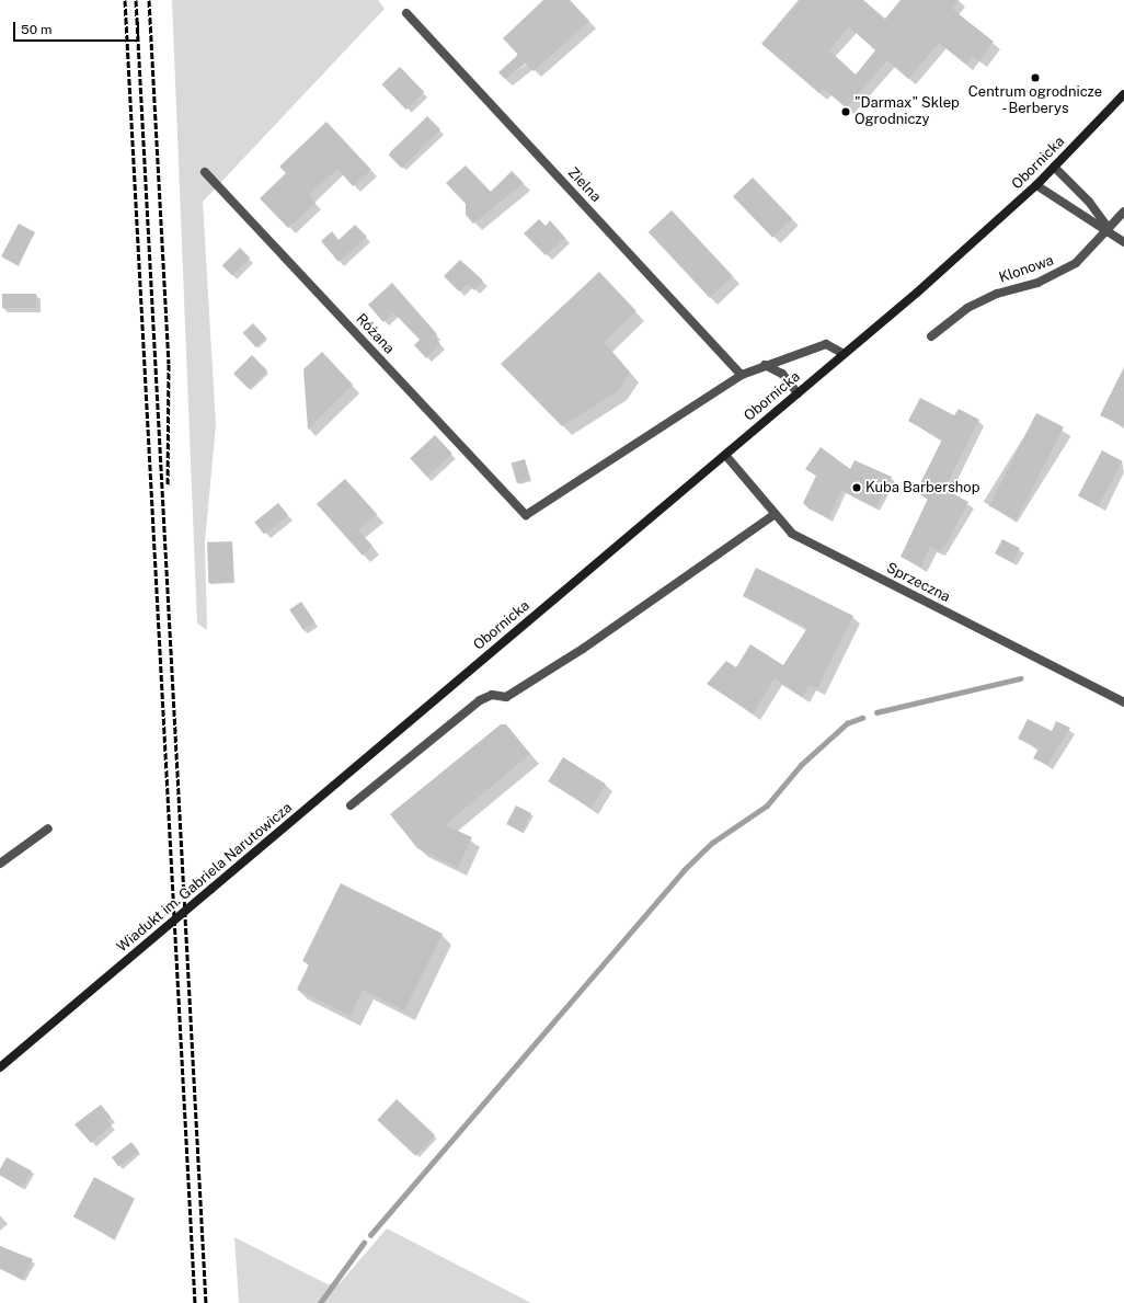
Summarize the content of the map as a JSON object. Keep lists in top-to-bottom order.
{
  "streets": {
    "main road": ["Obornicka", "Wiadukt im. Gabriela Narutowicza"],
    "street": [
      "Zielna",
      "Klonowa",
      "Różana",
      "Sprzeczna"
    ]
  },
  "crossings": [
    ["Obornicka", "Sprzeczna"],
    ["Obornicka", "Wiadukt im. Gabriela Narutowicza"],
    ["Zielna", "Różana"]
  ],
  "places": ["Centrum ogrodnicze - Berberys", "\"Darmax\" Sklep Ogrodniczy", "Kuba Barbershop"],
  "scale_bar": "50 m"
}
